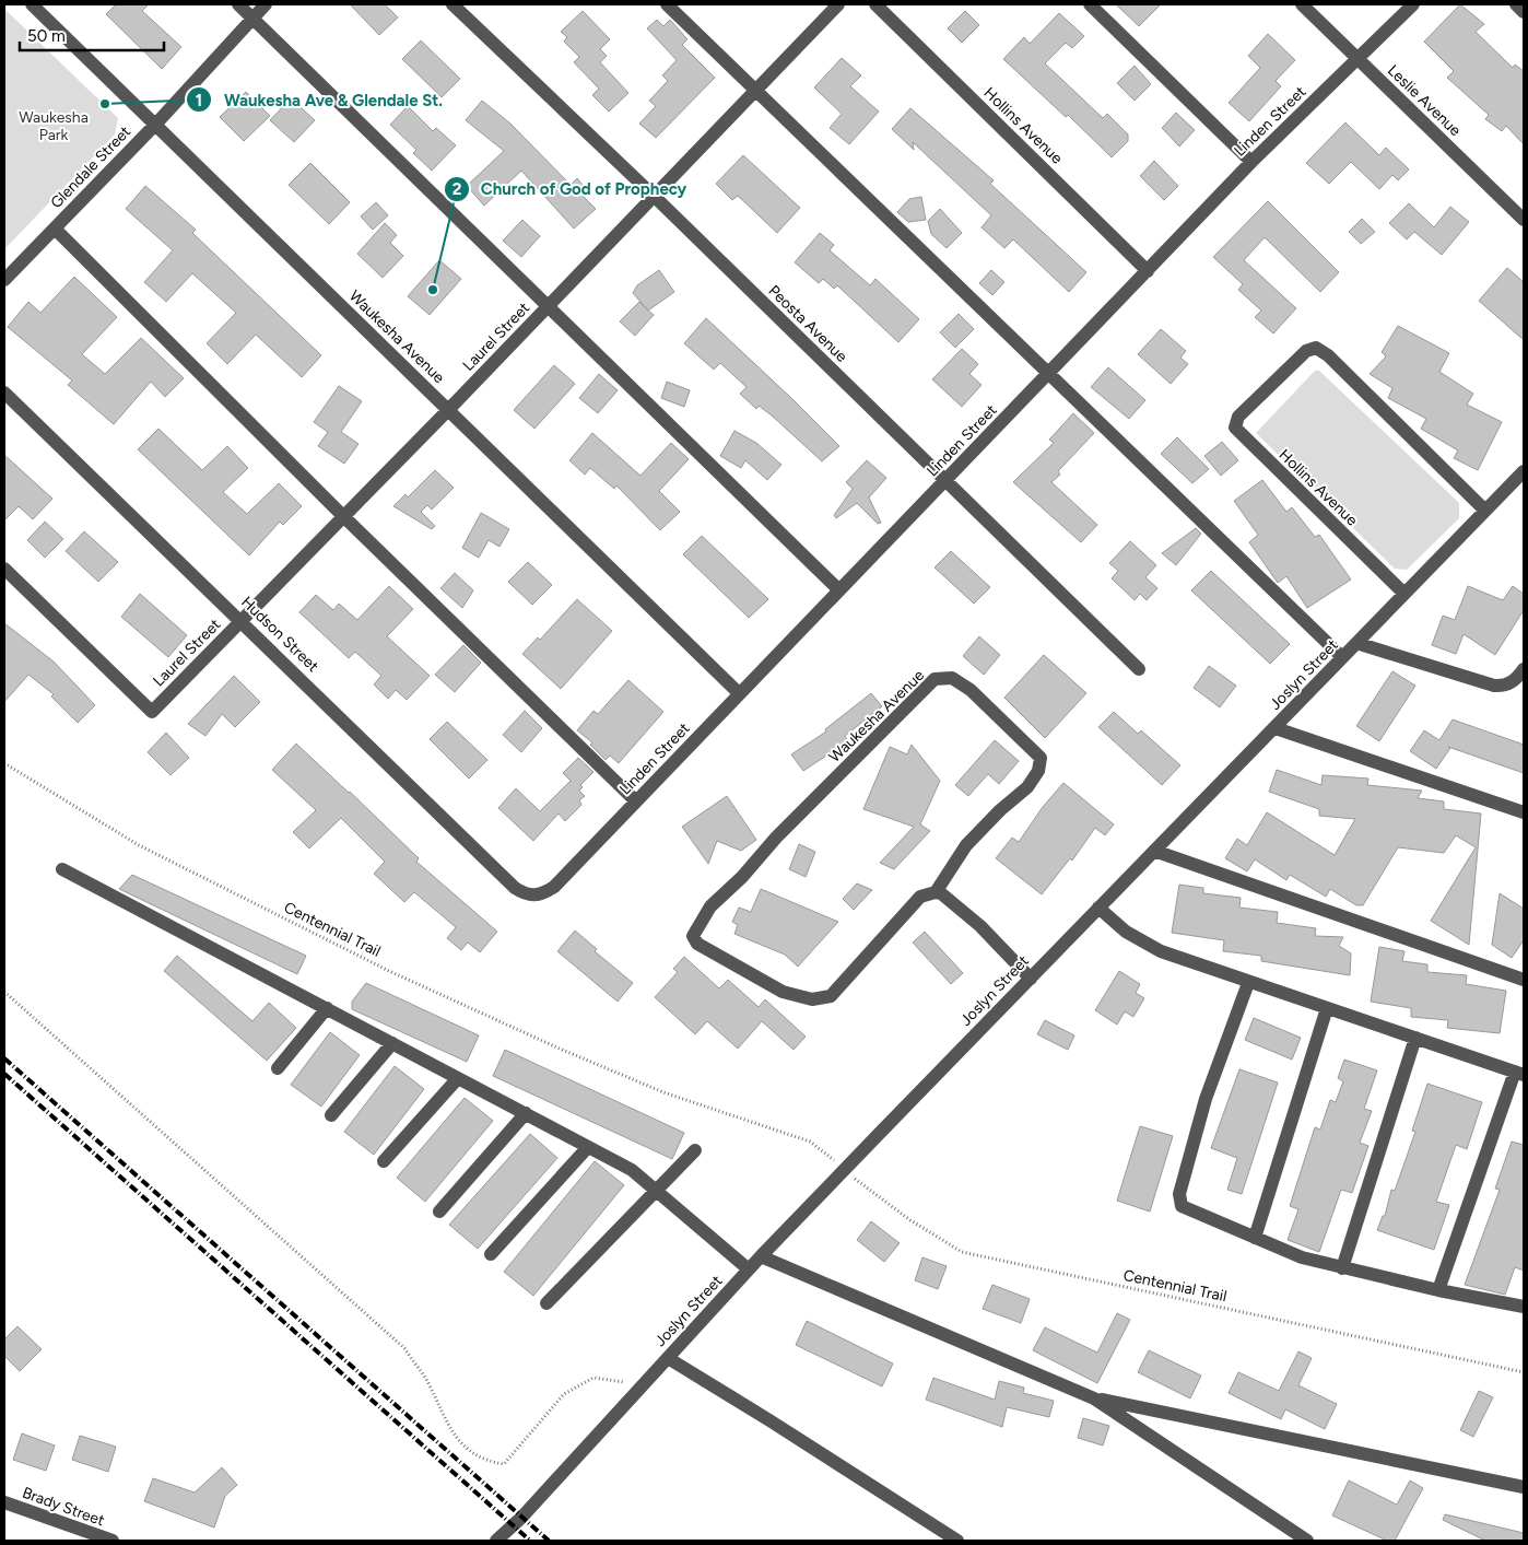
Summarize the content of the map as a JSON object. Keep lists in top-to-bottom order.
{
  "streets": {
    "street": [
      "Leslie Avenue",
      "Linden Street",
      "Hollins Avenue",
      "Glendale Street",
      "Peosta Avenue",
      "Waukesha Avenue",
      "Laurel Street",
      "Hudson Street",
      "Joslyn Street",
      "Brady Street"
    ],
    "path": ["Centennial Trail"]
  },
  "crossings": [
    ["Leslie Avenue", "Linden Street"],
    ["Linden Street", "Hollins Avenue"],
    ["Linden Street", "Peosta Avenue"],
    ["Linden Street", "Waukesha Avenue"],
    ["Linden Street", "Hudson Street"],
    ["Hollins Avenue", "Joslyn Street"],
    ["Glendale Street", "Waukesha Avenue"],
    ["Peosta Avenue", "Laurel Street"],
    ["Waukesha Avenue", "Laurel Street"],
    ["Laurel Street", "Hudson Street"],
    ["Joslyn Street", "Centennial Trail"]
  ],
  "parks": ["Waukesha Park"],
  "places": ["Waukesha Ave & Glendale St.", "Church of God of Prophecy"],
  "scale_bar": "50 m"
}
